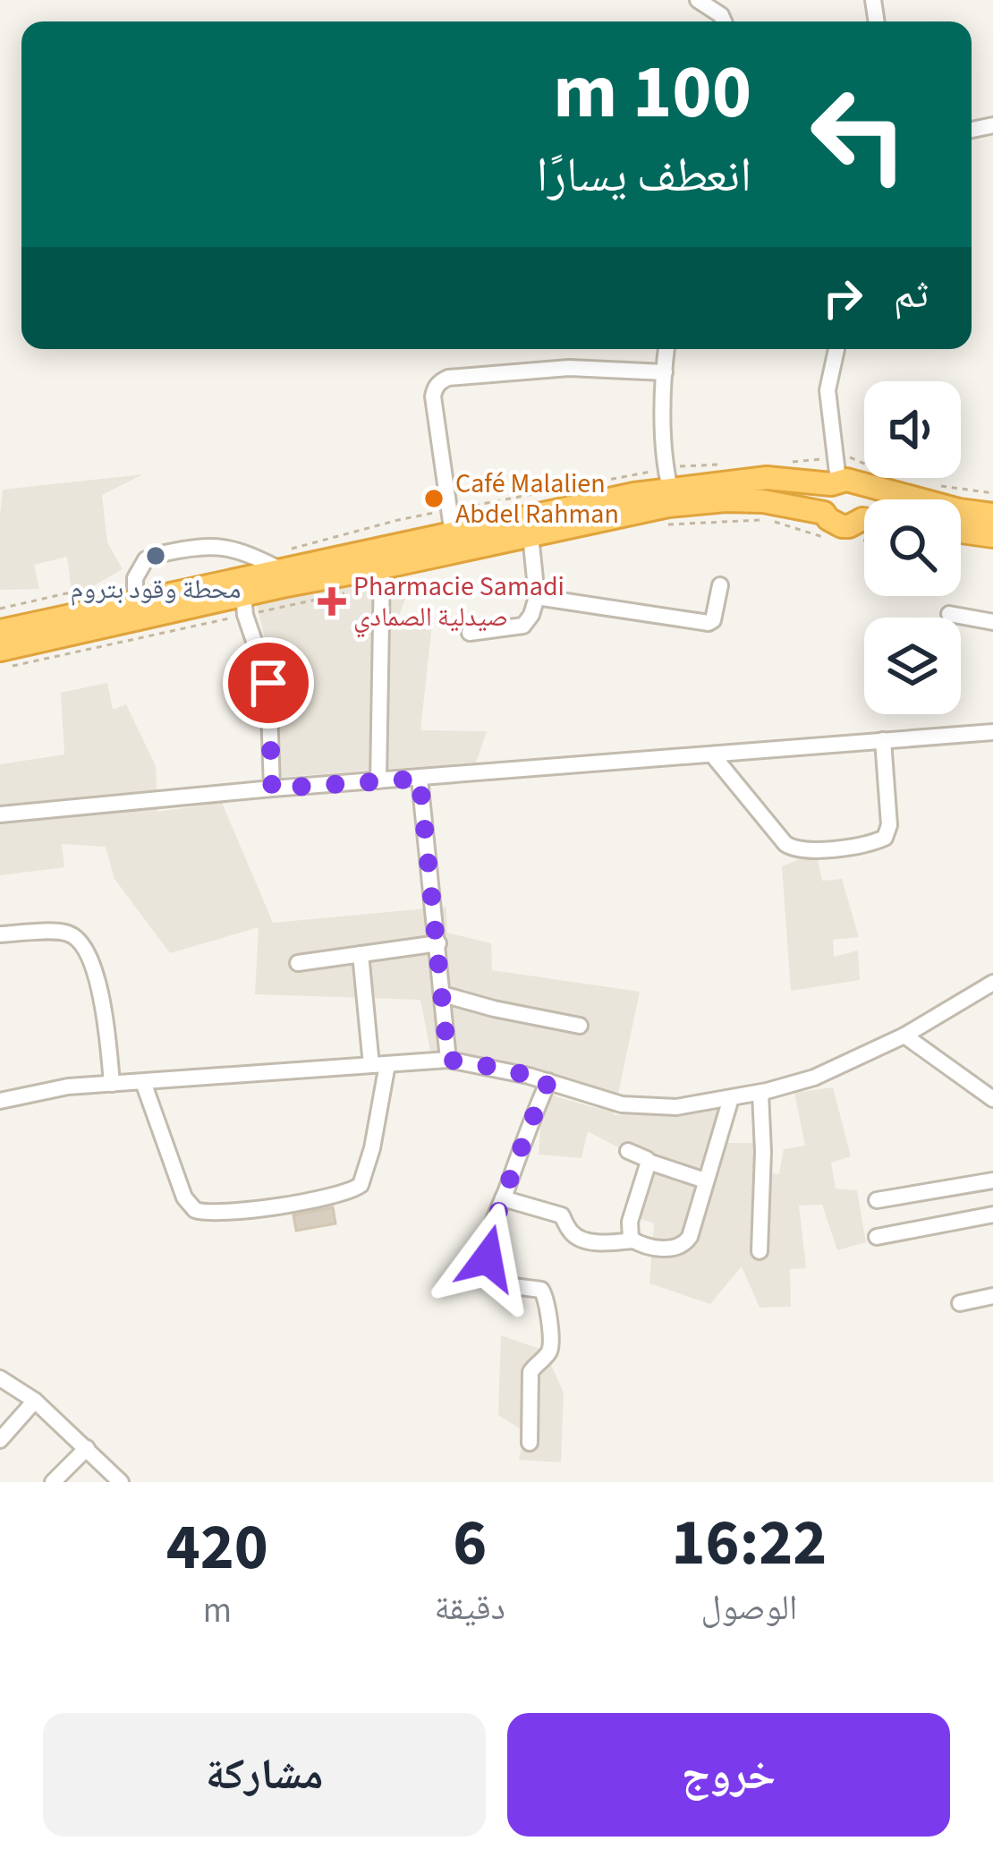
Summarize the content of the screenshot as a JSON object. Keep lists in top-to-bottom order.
{
  "places": {
    "other": ["Café Malalien Abdel Rahman", "محطة وقود بتروم"],
    "health": ["Pharmacie Samadi صيدلية الصمادي"]
  },
  "page": {
    "turn": ["100 m", "انعطف يسارًا"],
    "then": "ثم",
    "eta": [
      "16:22",
      "الوصول",
      "6",
      "دقيقة",
      "420",
      "m"
    ],
    "buttons": ["خروج", "مشاركة"]
  }
}
